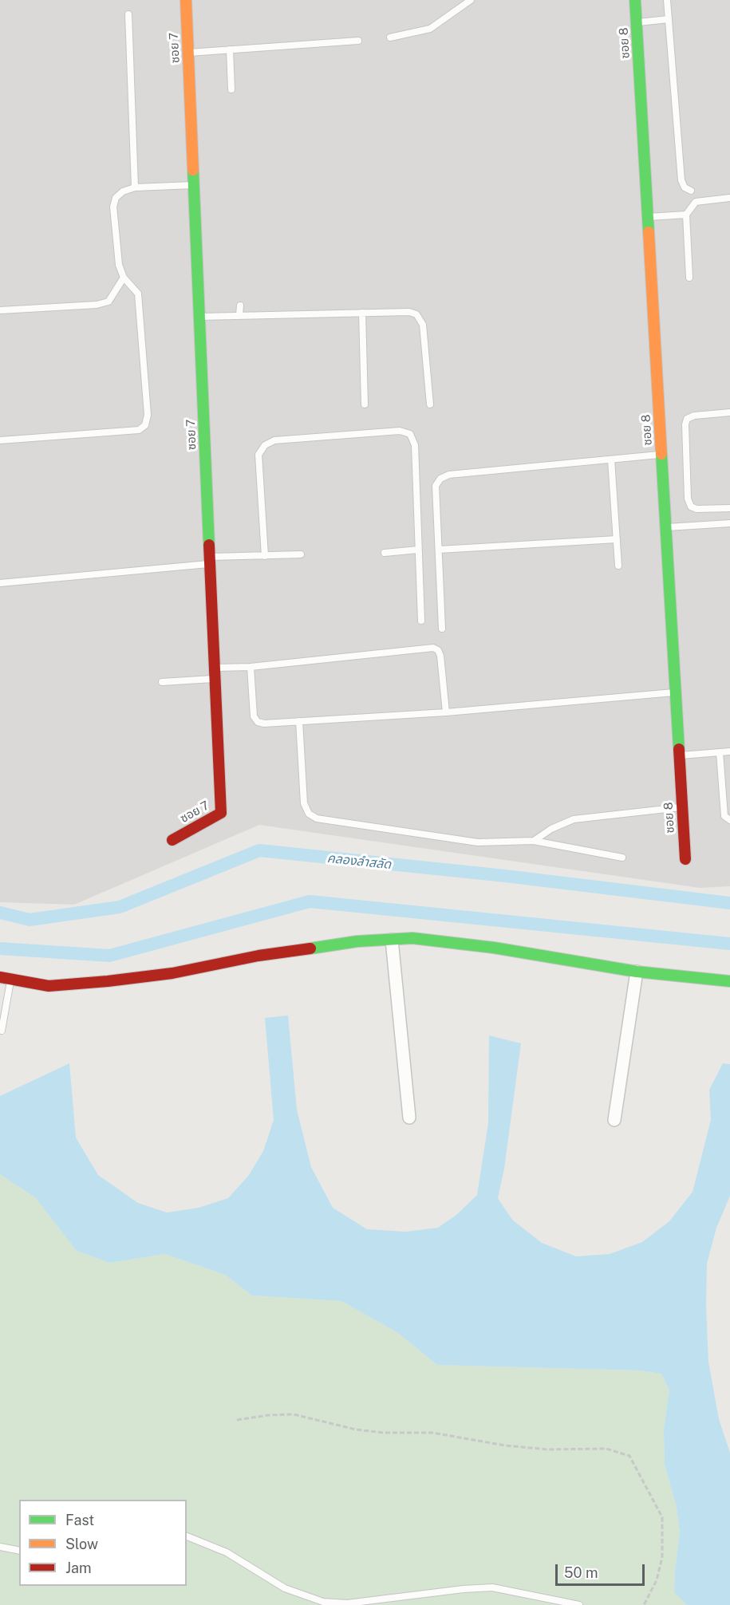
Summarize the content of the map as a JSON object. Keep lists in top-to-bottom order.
{
  "streets": {
    "street": ["ซอย 8", "ซอย 7"]
  },
  "water": ["คลองลำสลัด"],
  "legend": ["Fast", "Slow", "Jam"],
  "scale_bar": "50 m"
}
